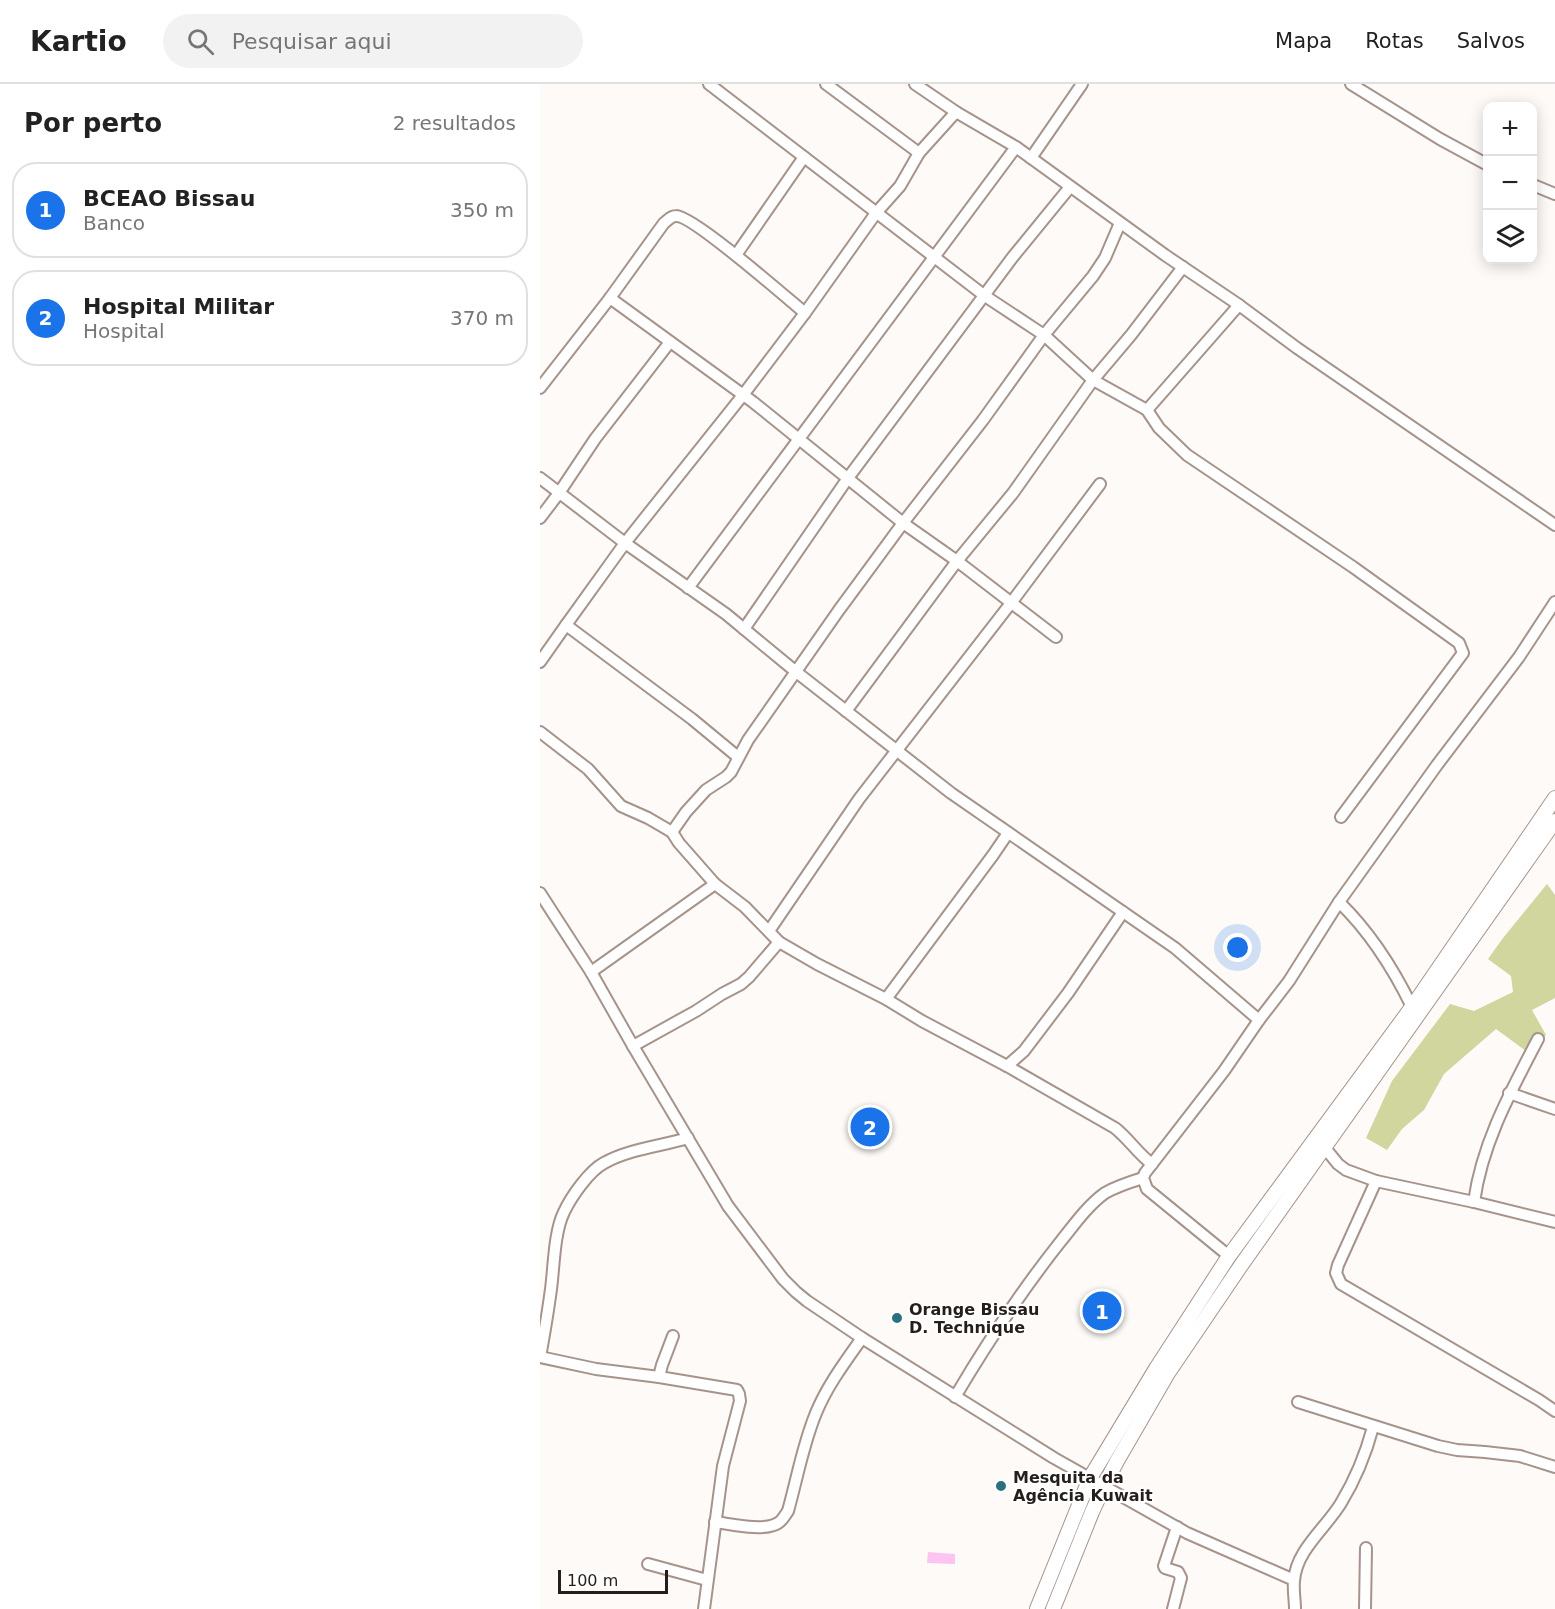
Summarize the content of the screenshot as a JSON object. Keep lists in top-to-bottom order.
{
  "places": ["Orange Bissau D. Technique", "Mesquita da Agência Kuwait"],
  "scale_bar": "100 m",
  "page": {
    "header": "Kartio",
    "search": "Pesquisar aqui",
    "nav": ["Mapa", "Rotas", "Salvos"],
    "heading": ["Por perto", "2 resultados"],
    "map_buttons": ["+", "−"],
    "list": [
      {
        "mark": "1",
        "name": "BCEAO Bissau",
        "note": "Banco",
        "value": "350 m"
      },
      {
        "mark": "2",
        "name": "Hospital Militar",
        "note": "Hospital",
        "value": "370 m"
      }
    ],
    "pins": ["2", "1"],
    "scale": "100 m"
  }
}
